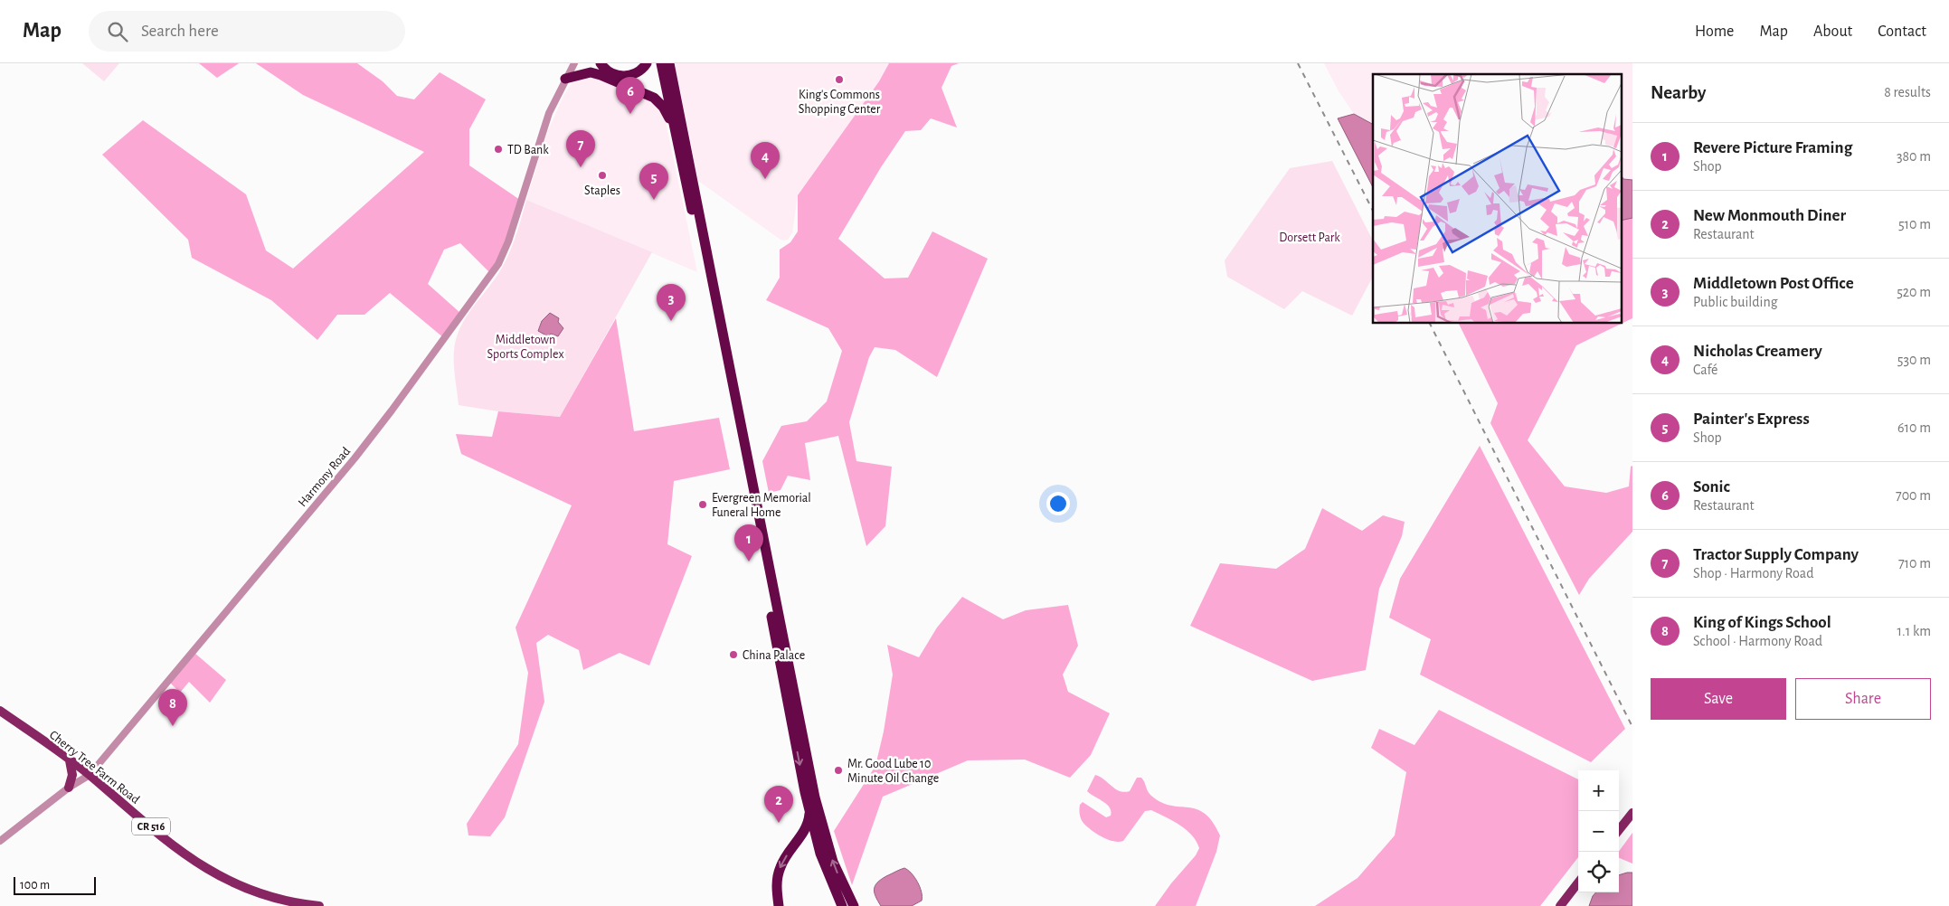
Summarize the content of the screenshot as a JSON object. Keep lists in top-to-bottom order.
{
  "streets": {
    "main road": ["Cherry Tree Farm Road", "CR 516"],
    "street": ["Harmony Road"]
  },
  "crossings": [
    ["Harmony Road", "Cherry Tree Farm Road"]
  ],
  "parks": ["Dorsett Park", "Middletown Sports Complex"],
  "places": [
    "King's Commons Shopping Center",
    "TD Bank",
    "Staples",
    "Evergreen Memorial Funeral Home",
    "China Palace",
    "Mr. Good Lube 10 Minute Oil Change"
  ],
  "scale_bar": "100 m",
  "page": {
    "header": "Map",
    "search": "Search here",
    "nav": [
      "Home",
      "Map",
      "About",
      "Contact"
    ],
    "heading": ["Nearby", "8 results"],
    "pins": [
      "6",
      "7",
      "4",
      "5",
      "3",
      "1",
      "8",
      "2"
    ],
    "list": [
      {
        "mark": "1",
        "name": "Revere Picture Framing",
        "note": "Shop",
        "value": "380 m"
      },
      {
        "mark": "2",
        "name": "New Monmouth Diner",
        "note": "Restaurant",
        "value": "510 m"
      },
      {
        "mark": "3",
        "name": "Middletown Post Office",
        "note": "Public building",
        "value": "520 m"
      },
      {
        "mark": "4",
        "name": "Nicholas Creamery",
        "note": "Café",
        "value": "530 m"
      },
      {
        "mark": "5",
        "name": "Painter's Express",
        "note": "Shop",
        "value": "610 m"
      },
      {
        "mark": "6",
        "name": "Sonic",
        "note": "Restaurant",
        "value": "700 m"
      },
      {
        "mark": "7",
        "name": "Tractor Supply Company",
        "note": "Shop · Harmony Road",
        "value": "710 m"
      },
      {
        "mark": "8",
        "name": "King of Kings School",
        "note": "School · Harmony Road",
        "value": "1.1 km"
      }
    ],
    "buttons": ["Save", "Share"],
    "map_buttons": ["+", "−"],
    "scale": "100 m"
  }
}
